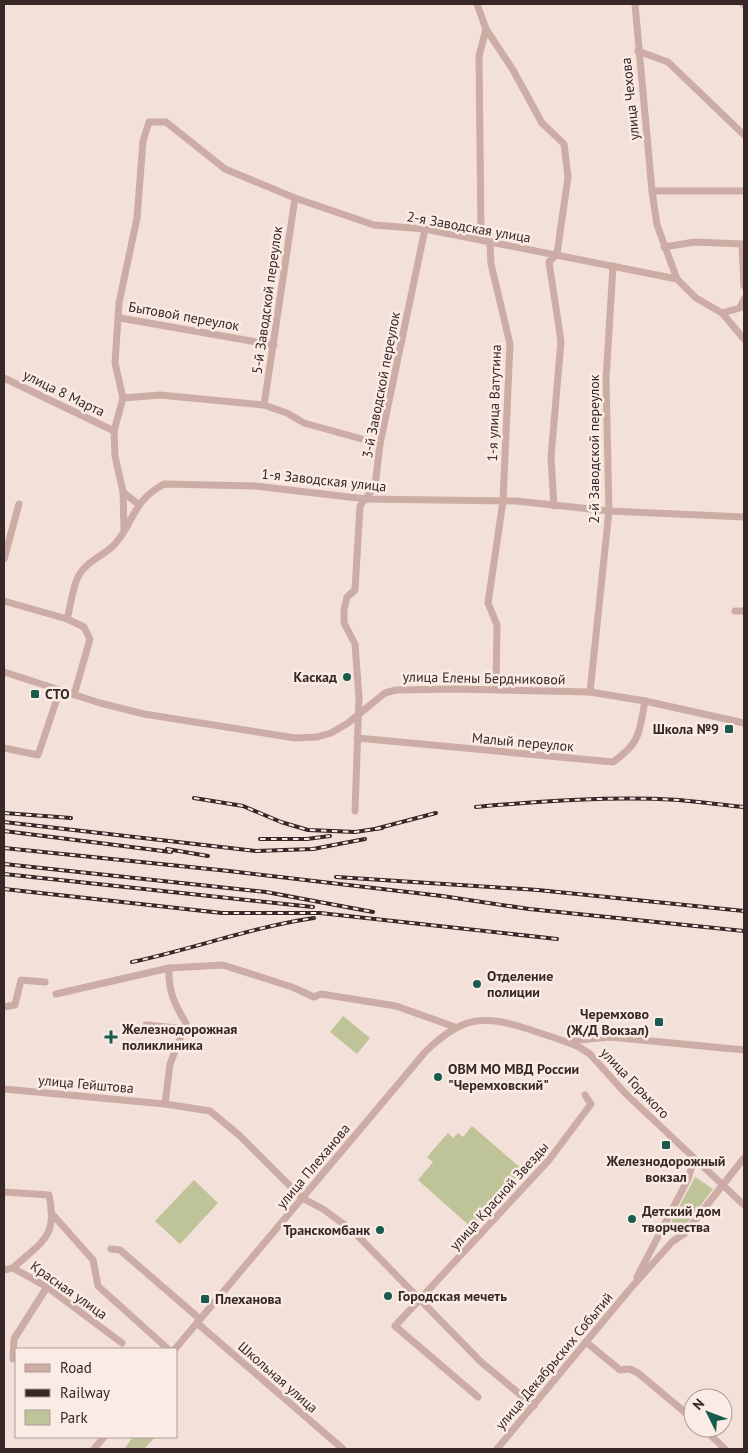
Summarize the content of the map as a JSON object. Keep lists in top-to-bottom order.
{
  "streets": {
    "street": [
      "улица Чехова",
      "2-я Заводская улица",
      "5-й Заводской переулок",
      "Бытовой переулок",
      "3-й Заводской переулок",
      "улица 8 Марта",
      "1-я улица Ватутина",
      "2-й Заводской переулок",
      "1-я Заводская улица",
      "улица Елены Бердниковой",
      "Малый переулок",
      "улица Горького",
      "улица Гейштова",
      "улица Плеханова",
      "улица Красной Звезды",
      "Красная улица",
      "улица Декабрьских Событий",
      "Школьная улица"
    ]
  },
  "crossings": [
    ["улица Чехова", "2-я Заводская улица"],
    ["2-я Заводская улица", "5-й Заводской переулок"],
    ["2-я Заводская улица", "Бытовой переулок"],
    ["2-я Заводская улица", "3-й Заводской переулок"],
    ["2-я Заводская улица", "1-я улица Ватутина"],
    ["2-я Заводская улица", "2-й Заводской переулок"],
    ["5-й Заводской переулок", "Бытовой переулок"],
    ["3-й Заводской переулок", "1-я Заводская улица"],
    ["3-й Заводской переулок", "улица Елены Бердниковой"],
    ["3-й Заводской переулок", "Малый переулок"],
    ["1-я улица Ватутина", "1-я Заводская улица"],
    ["1-я улица Ватутина", "улица Елены Бердниковой"],
    ["2-й Заводской переулок", "1-я Заводская улица"],
    ["2-й Заводской переулок", "улица Елены Бердниковой"],
    ["улица Елены Бердниковой", "Малый переулок"],
    ["улица Горького", "улица Плеханова"],
    ["улица Горького", "улица Декабрьских Событий"],
    ["улица Гейштова", "улица Плеханова"],
    ["улица Плеханова", "Школьная улица"]
  ],
  "places": {
    "other": [
      "Каскад",
      "Отделение полиции",
      "ОВМ МО МВД России \"Черемховский\"",
      "Детский дом творчества",
      "Транскомбанк",
      "Городская мечеть"
    ],
    "transit": [
      "СТО",
      "Школа №9",
      "Черемхово (Ж/Д Вокзал)",
      "Железнодорожный вокзал",
      "Плеханова"
    ],
    "health": ["Железнодорожная поликлиника"]
  },
  "legend": ["Road", "Railway", "Park"],
  "north": "top left"
}
